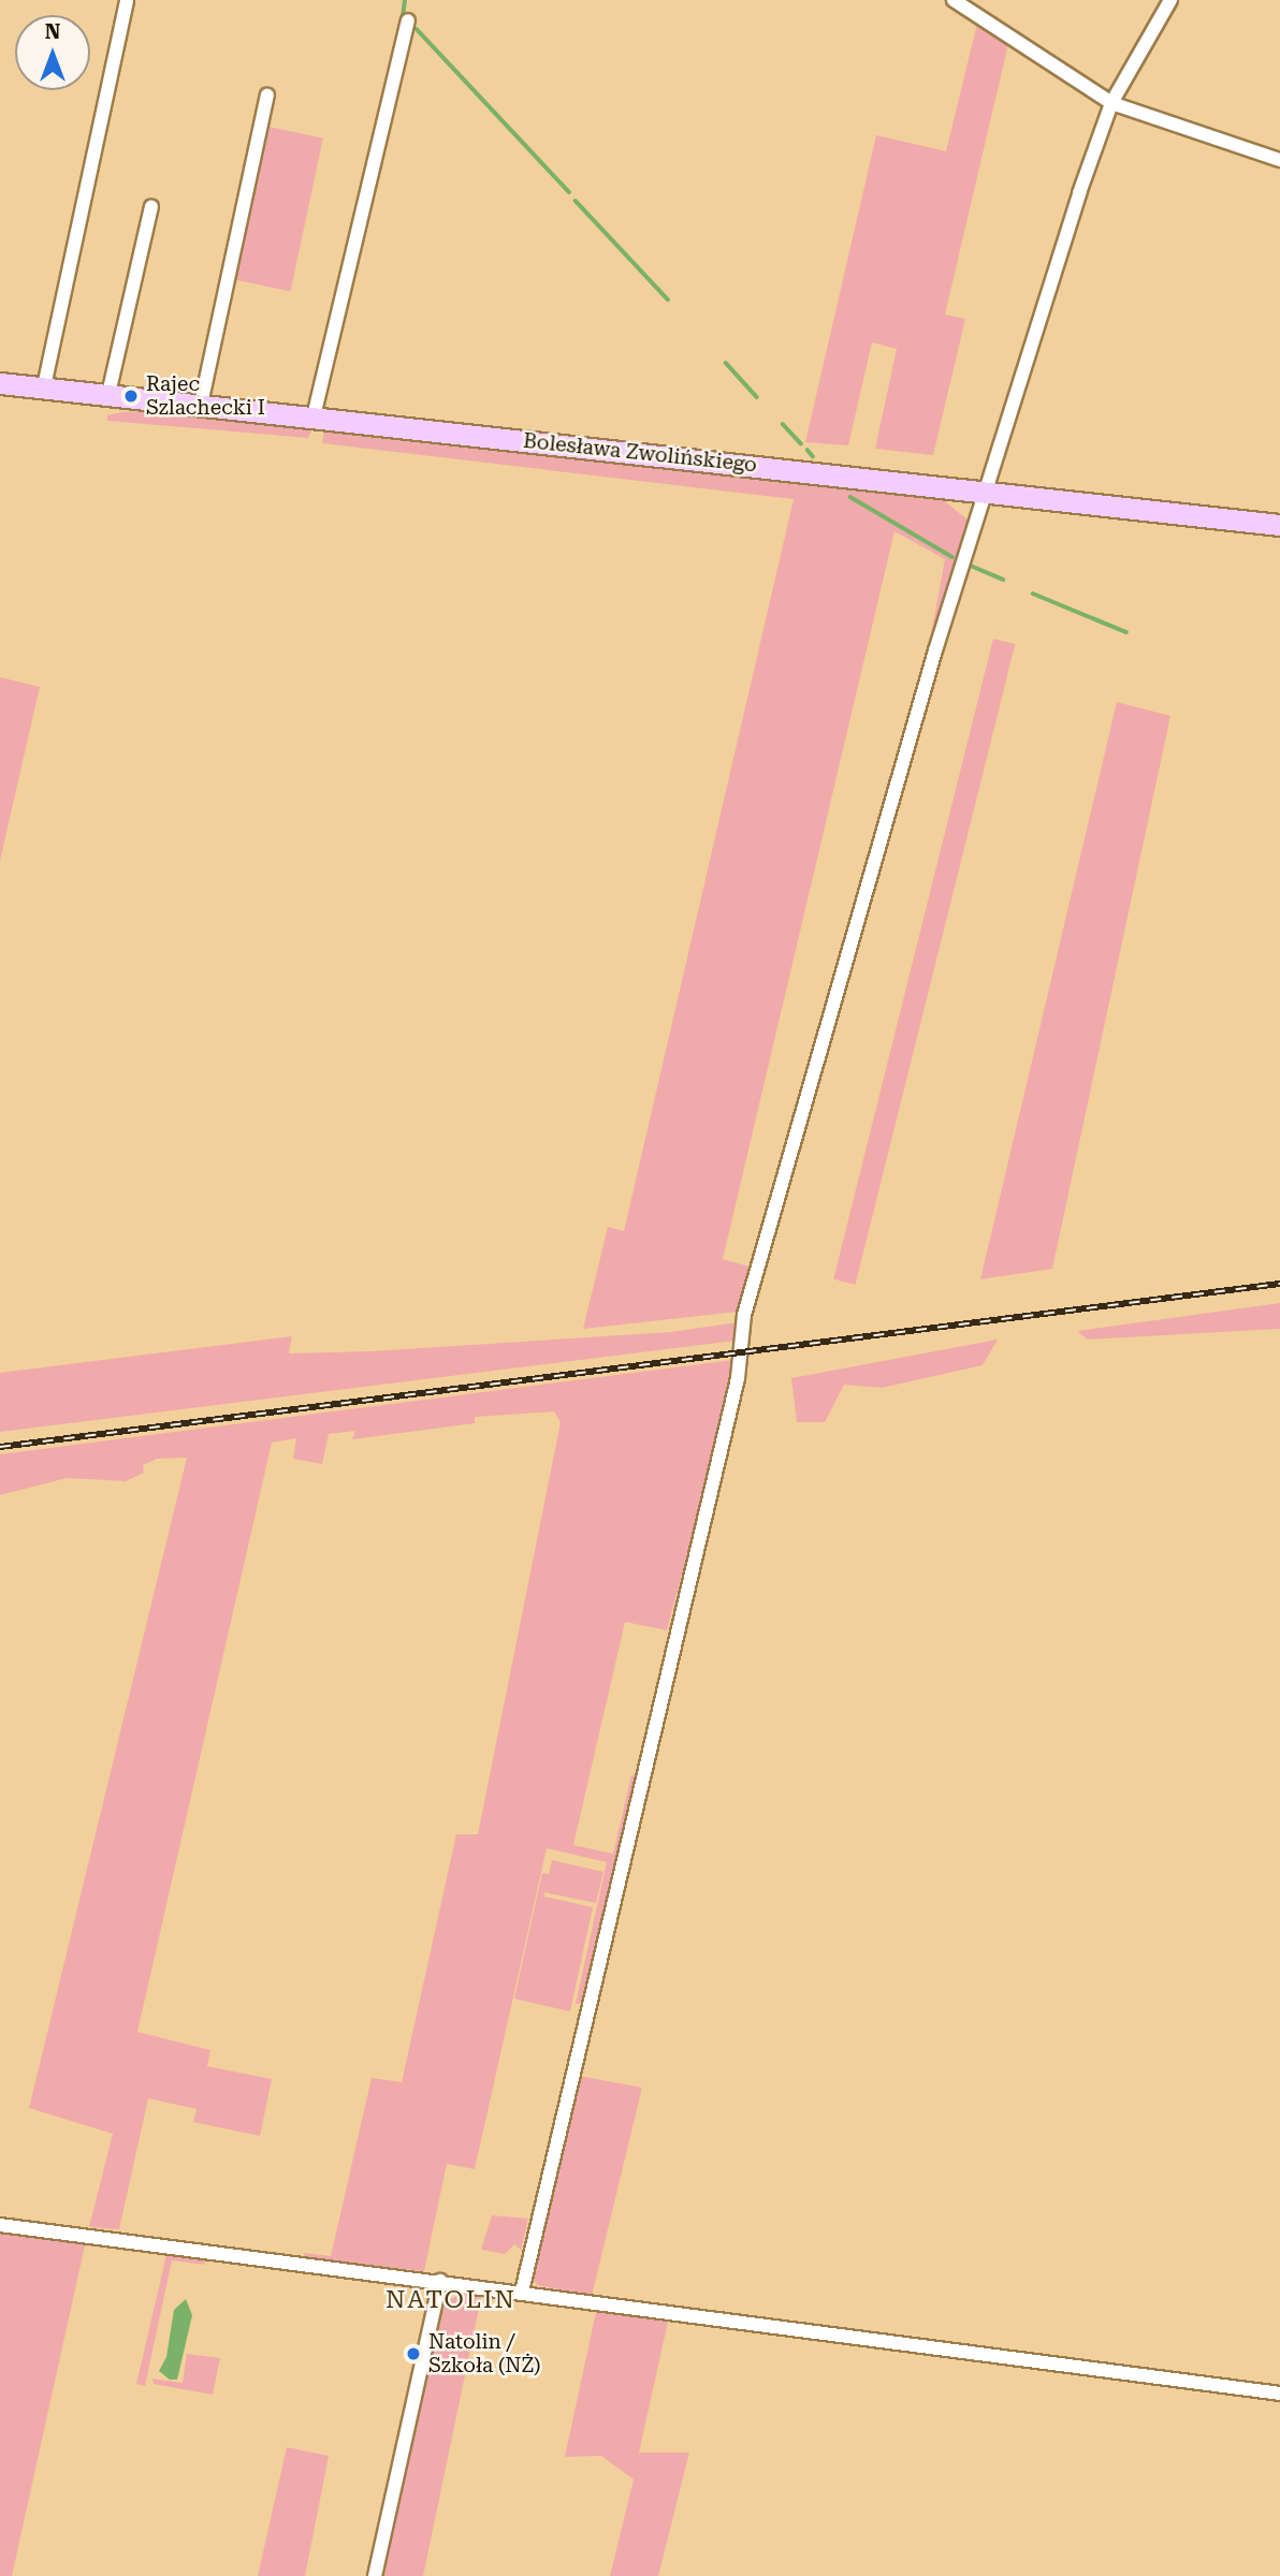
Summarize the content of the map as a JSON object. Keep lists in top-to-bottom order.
{
  "streets": {
    "main road": ["Bolesława Zwolińskiego"]
  },
  "districts": ["NATOLIN"],
  "places": ["Rajec Szlachecki I", "Natolin / Szkoła (NŻ)"],
  "north": "top"
}
